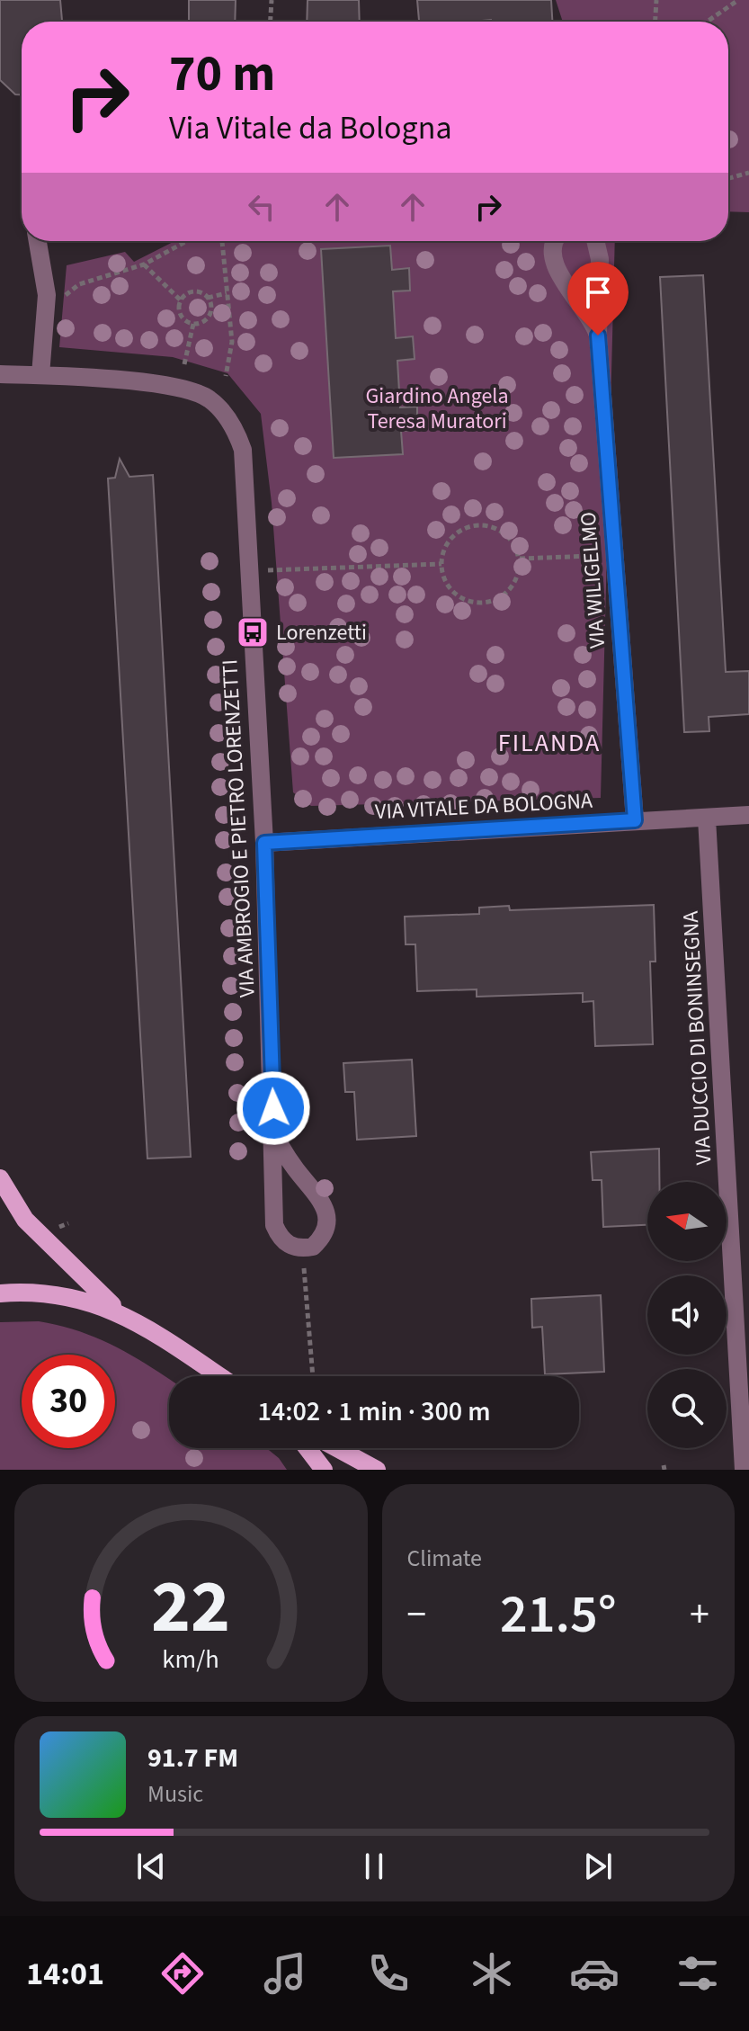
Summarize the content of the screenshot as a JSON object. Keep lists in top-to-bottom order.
{
  "streets": {
    "street": [
      "VIA WILIGELMO",
      "VIA VITALE DA BOLOGNA",
      "VIA AMBROGIO E PIETRO LORENZETTI",
      "VIA DUCCIO DI BONINSEGNA"
    ]
  },
  "crossings": [
    ["VIA WILIGELMO", "VIA VITALE DA BOLOGNA"],
    ["VIA VITALE DA BOLOGNA", "VIA AMBROGIO E PIETRO LORENZETTI"],
    ["VIA VITALE DA BOLOGNA", "VIA DUCCIO DI BONINSEGNA"]
  ],
  "districts": ["FILANDA"],
  "parks": ["Giardino Angela Teresa Muratori"],
  "places": {
    "bus stop": ["Lorenzetti"]
  },
  "north": "left",
  "page": {
    "turn": ["70 m", "Via Vitale da Bologna"],
    "limit": "30",
    "trip": "14:02 · 1 min · 300 m",
    "tile": "Climate",
    "heat": ["−", "21.5°", "+"],
    "song": ["91.7 FM", "Music"],
    "tabs": "14:01",
    "gauge": ["22", "km/h"]
  }
}
